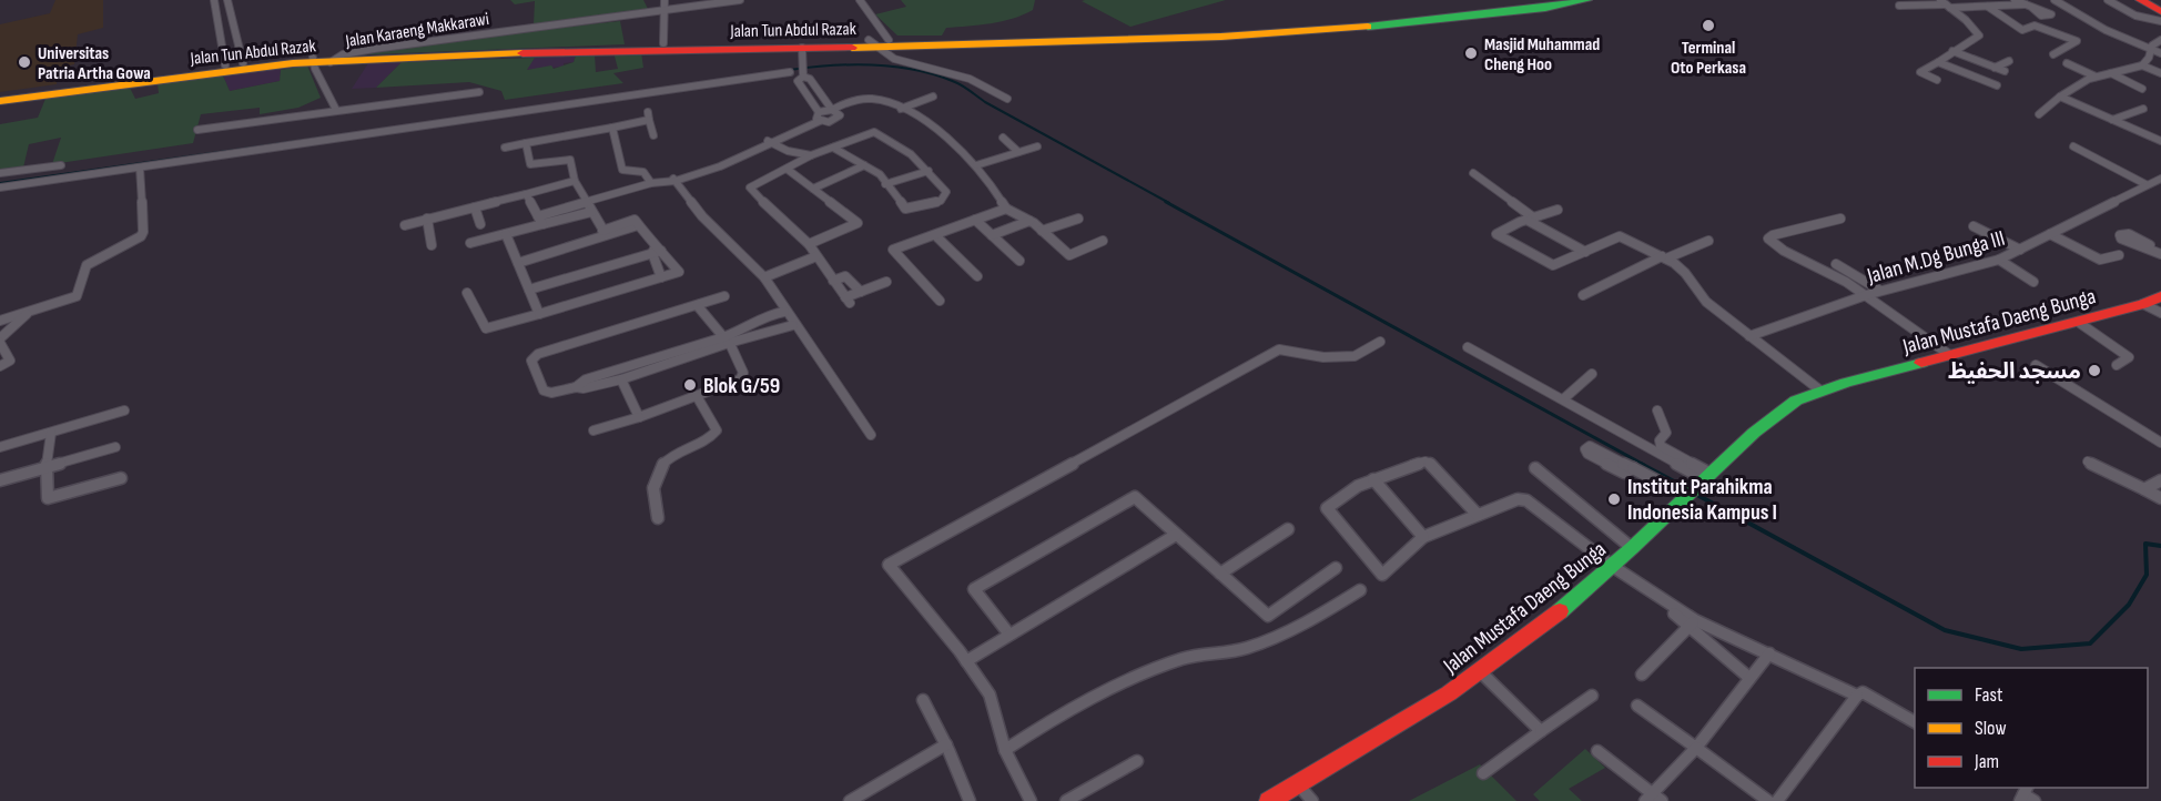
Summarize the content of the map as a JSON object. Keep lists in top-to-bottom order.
{
  "streets": {
    "main road": ["Jalan Tun Abdul Razak", "Jalan Mustafa Daeng Bunga"],
    "street": ["Jalan Karaeng Makkarawi", "Jalan M.Dg Bunga III"]
  },
  "crossings": [
    ["Jalan Karaeng Makkarawi", "Jalan Tun Abdul Razak"]
  ],
  "places": [
    "Terminal Oto Perkasa",
    "Masjid Muhammad Cheng Hoo",
    "Universitas Patria Artha Gowa",
    "مسجد الحفيظ",
    "Blok G/59",
    "Institut Parahikma Indonesia Kampus I"
  ],
  "legend": ["Fast", "Slow", "Jam"]
}
